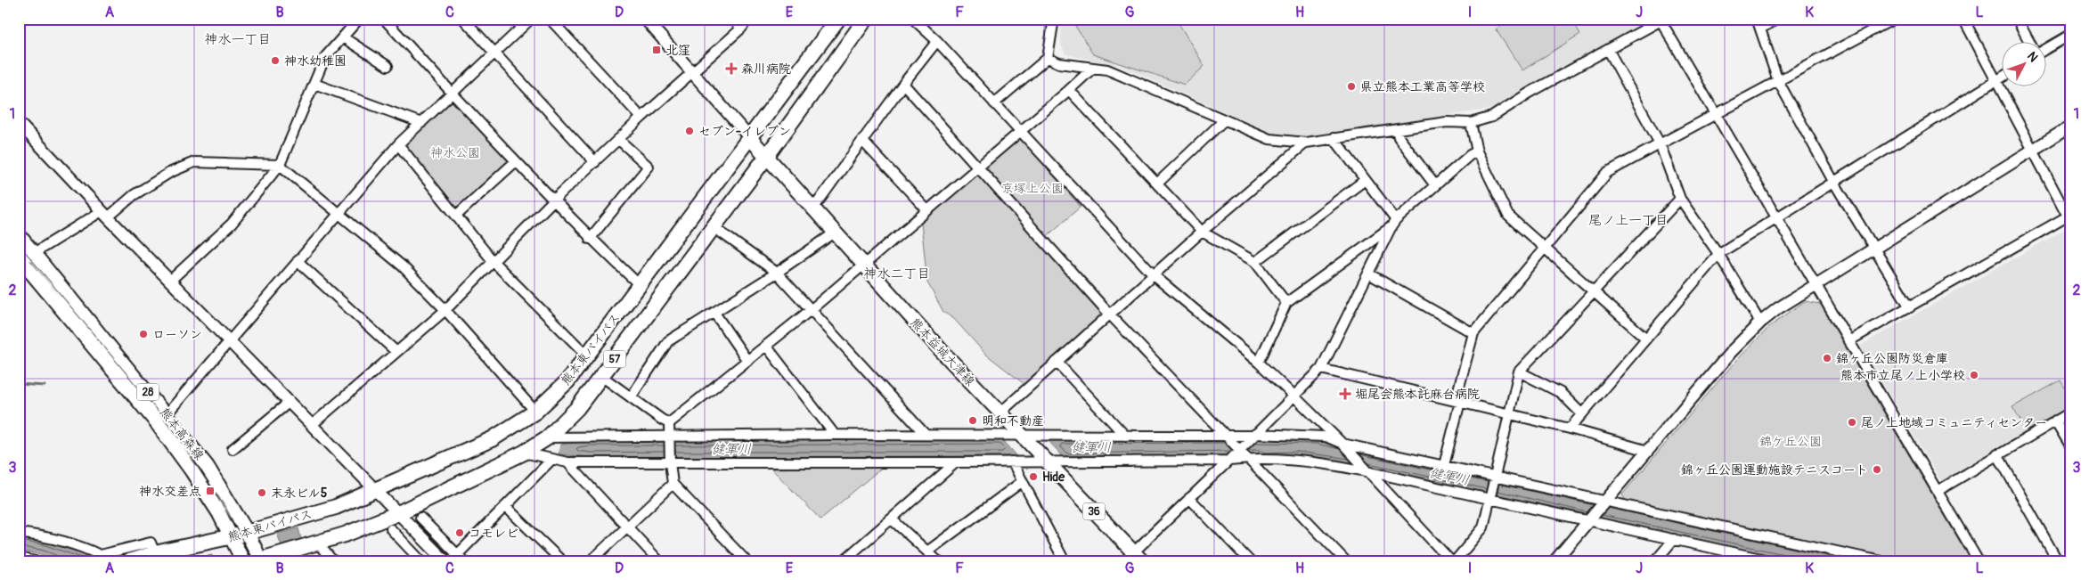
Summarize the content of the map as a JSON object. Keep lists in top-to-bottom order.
{
  "streets": {
    "highway": ["熊本東バイパス", "57"],
    "main road": [
      "熊本益城大津線",
      "28",
      "熊本高森線",
      "36"
    ]
  },
  "crossings": [
    ["熊本東バイパス", "熊本益城大津線"],
    ["熊本東バイパス", "熊本高森線"]
  ],
  "districts": ["神水一丁目", "尾ノ上一丁目", "神水二丁目"],
  "water": ["健軍川"],
  "parks": ["神水公園", "京塚上公園", "錦ケ丘公園"],
  "places": {
    "transit": ["北窪", "神水交差点"],
    "other": [
      "神水幼稚園",
      "県立熊本工業高等学校",
      "セブン-イレブン",
      "ローソン",
      "錦ヶ丘公園防災倉庫",
      "熊本市立尾ノ上小学校",
      "明和不動産",
      "尾ノ上地域コミュニティセンター",
      "錦ヶ丘公園運動施設テニスコート",
      "Hide",
      "末永ビル5",
      "コモレビ"
    ],
    "health": ["森川病院", "堀尾会熊本託麻台病院"]
  },
  "north": "top right",
  "grid": {
    "columns": [
      "A",
      "B",
      "C",
      "D",
      "E",
      "F",
      "G",
      "H",
      "I",
      "J",
      "K",
      "L"
    ],
    "rows": ["1", "2", "3"]
  }
}
